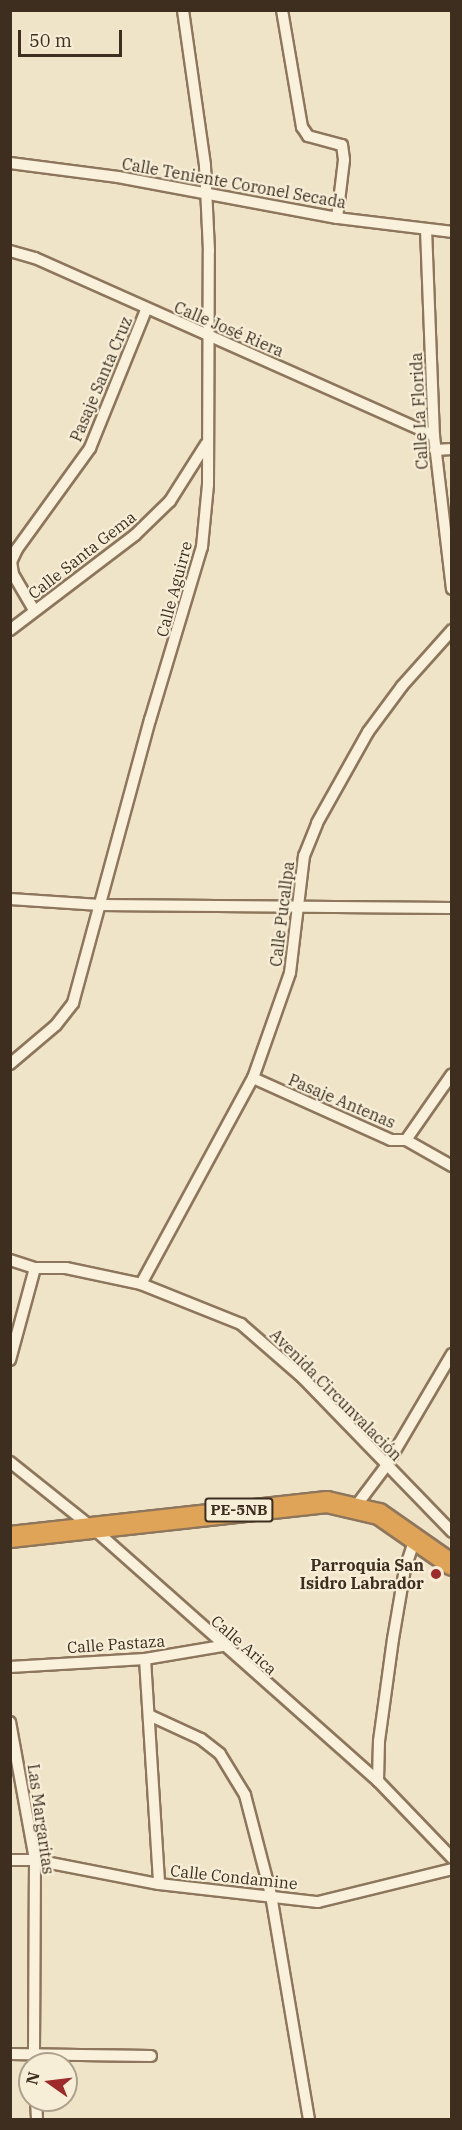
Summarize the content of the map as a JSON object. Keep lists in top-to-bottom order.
{
  "streets": {
    "highway": ["PE-5NB"],
    "street": [
      "Calle Teniente Coronel Secada",
      "Calle José Riera",
      "Pasaje Santa Cruz",
      "Calle La Florida",
      "Calle Santa Gema",
      "Calle Aguirre",
      "Calle Pucallpa",
      "Pasaje Antenas",
      "Avenida Circunvalación",
      "Calle Pastaza",
      "Calle Arica",
      "Las Margaritas",
      "Calle Condamine"
    ]
  },
  "crossings": [
    ["Calle Teniente Coronel Secada", "Calle La Florida"],
    ["Calle Teniente Coronel Secada", "Calle Aguirre"],
    ["Calle José Riera", "Pasaje Santa Cruz"],
    ["Calle José Riera", "Calle La Florida"],
    ["Calle José Riera", "Calle Aguirre"],
    ["Pasaje Santa Cruz", "Calle Santa Gema"],
    ["Calle Santa Gema", "Calle Aguirre"],
    ["Calle Pucallpa", "Pasaje Antenas"],
    ["Calle Pucallpa", "Avenida Circunvalación"],
    ["PE-5NB", "Calle Arica"],
    ["Calle Pastaza", "Calle Arica"],
    ["Las Margaritas", "Calle Condamine"]
  ],
  "places": ["Parroquia San Isidro Labrador"],
  "scale_bar": "50 m",
  "north": "left"
}
